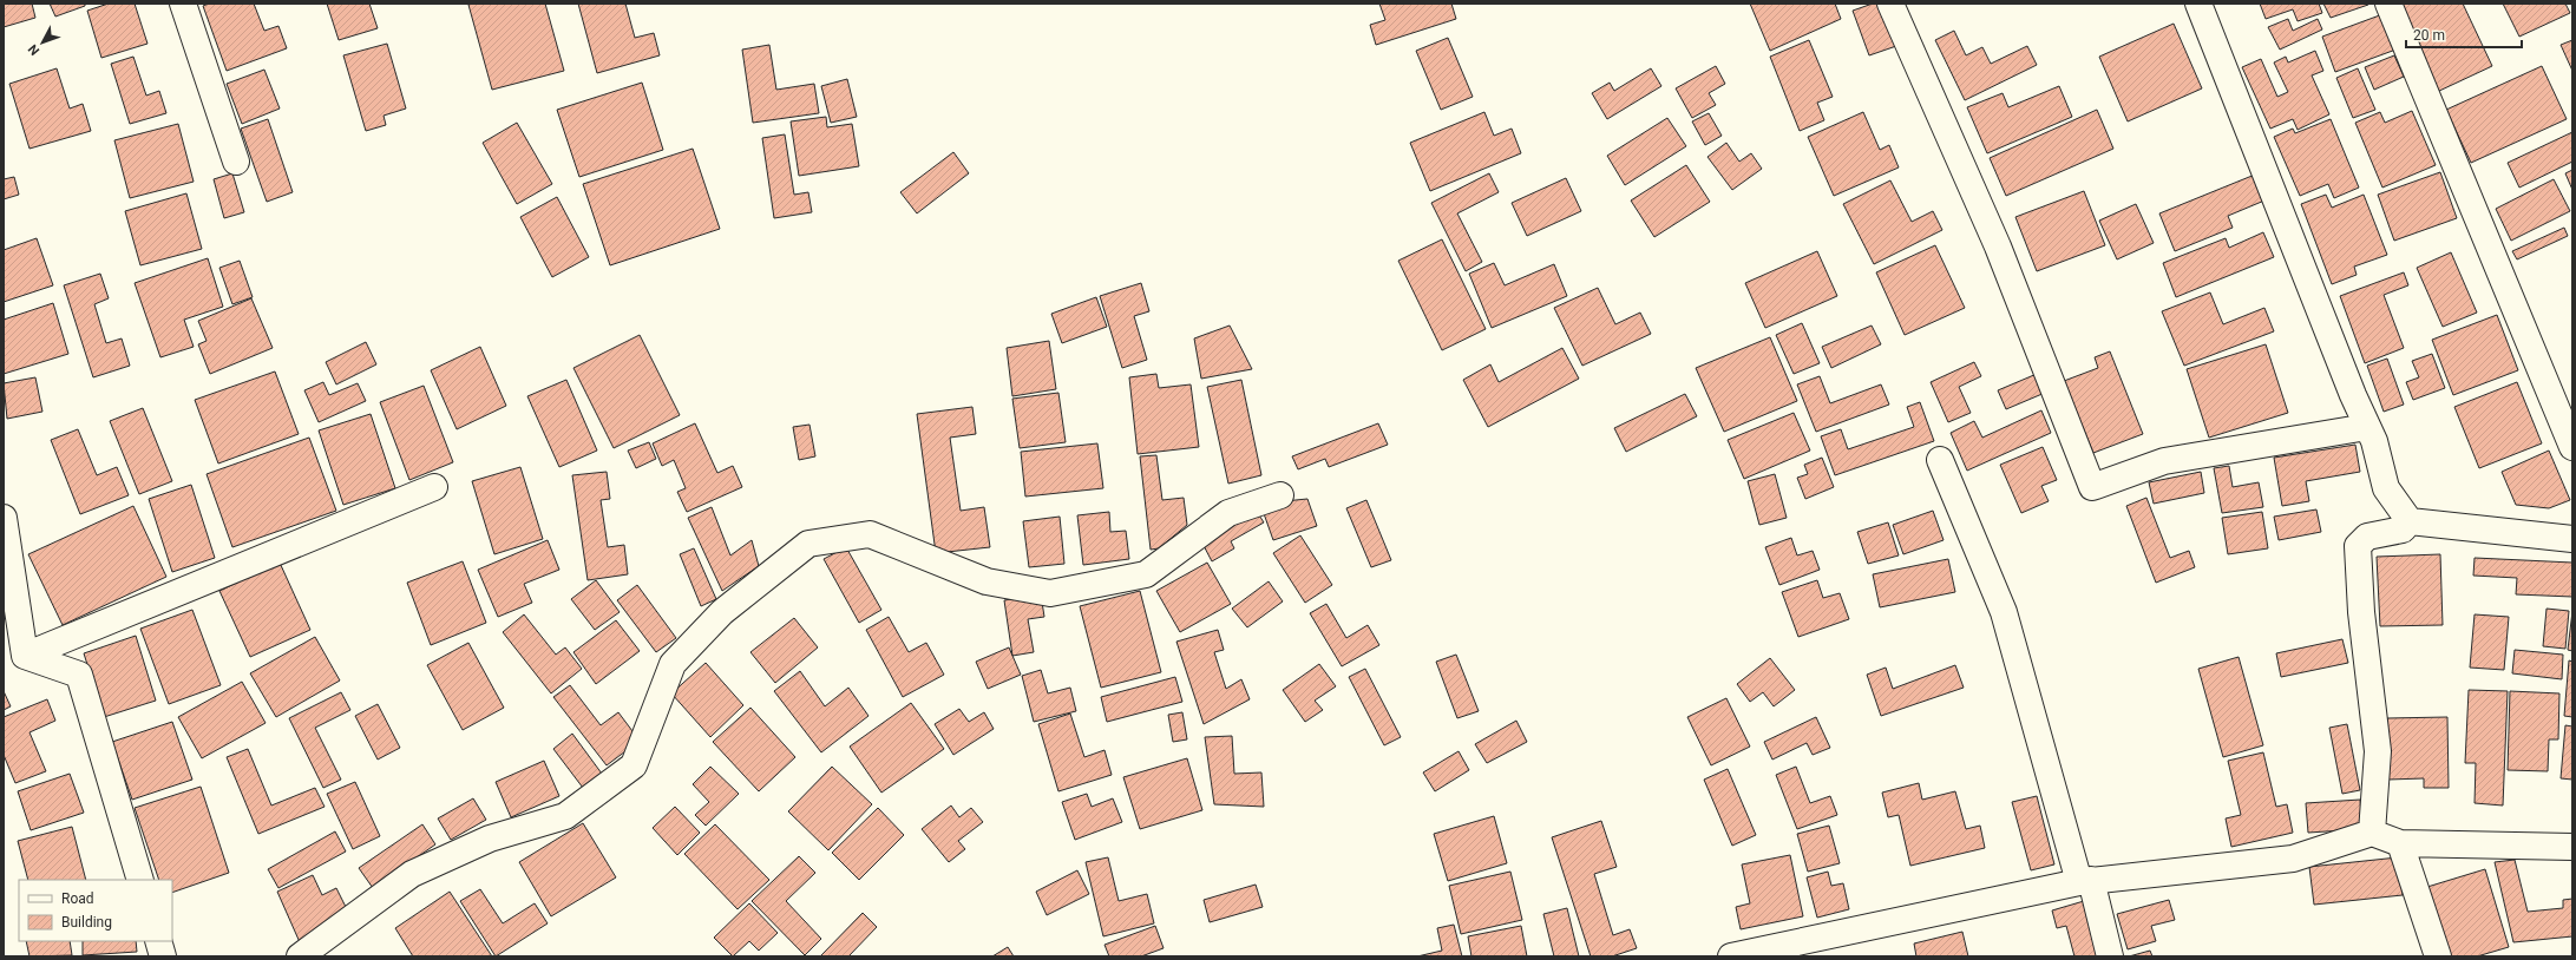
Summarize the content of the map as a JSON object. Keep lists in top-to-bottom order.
{
  "legend": ["Road", "Building"],
  "scale_bar": "20 m",
  "north": "bottom left"
}
